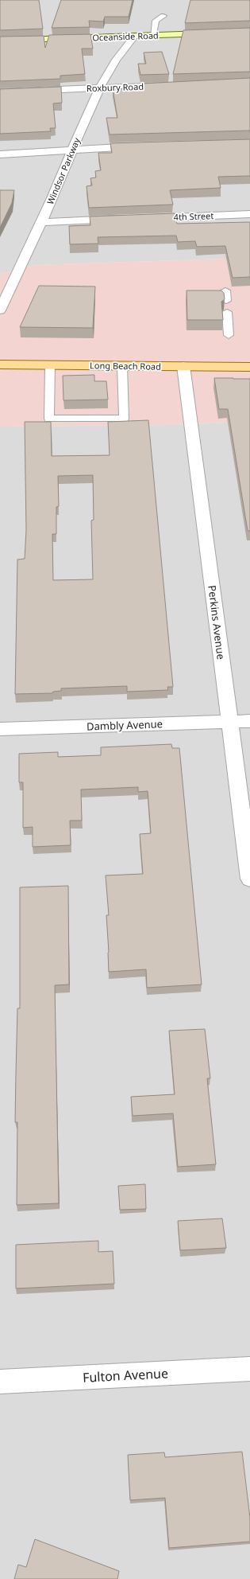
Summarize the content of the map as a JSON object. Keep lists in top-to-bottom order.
{
  "streets": {
    "main road": ["Oceanside Road", "Long Beach Road"],
    "street": [
      "Roxbury Road",
      "Windsor Parkway",
      "4th Street",
      "Perkins Avenue",
      "Dambly Avenue",
      "Fulton Avenue"
    ]
  },
  "crossings": [
    ["Oceanside Road", "Windsor Parkway"],
    ["Roxbury Road", "Windsor Parkway"],
    ["Long Beach Road", "Perkins Avenue"],
    ["Perkins Avenue", "Dambly Avenue"]
  ]
}
